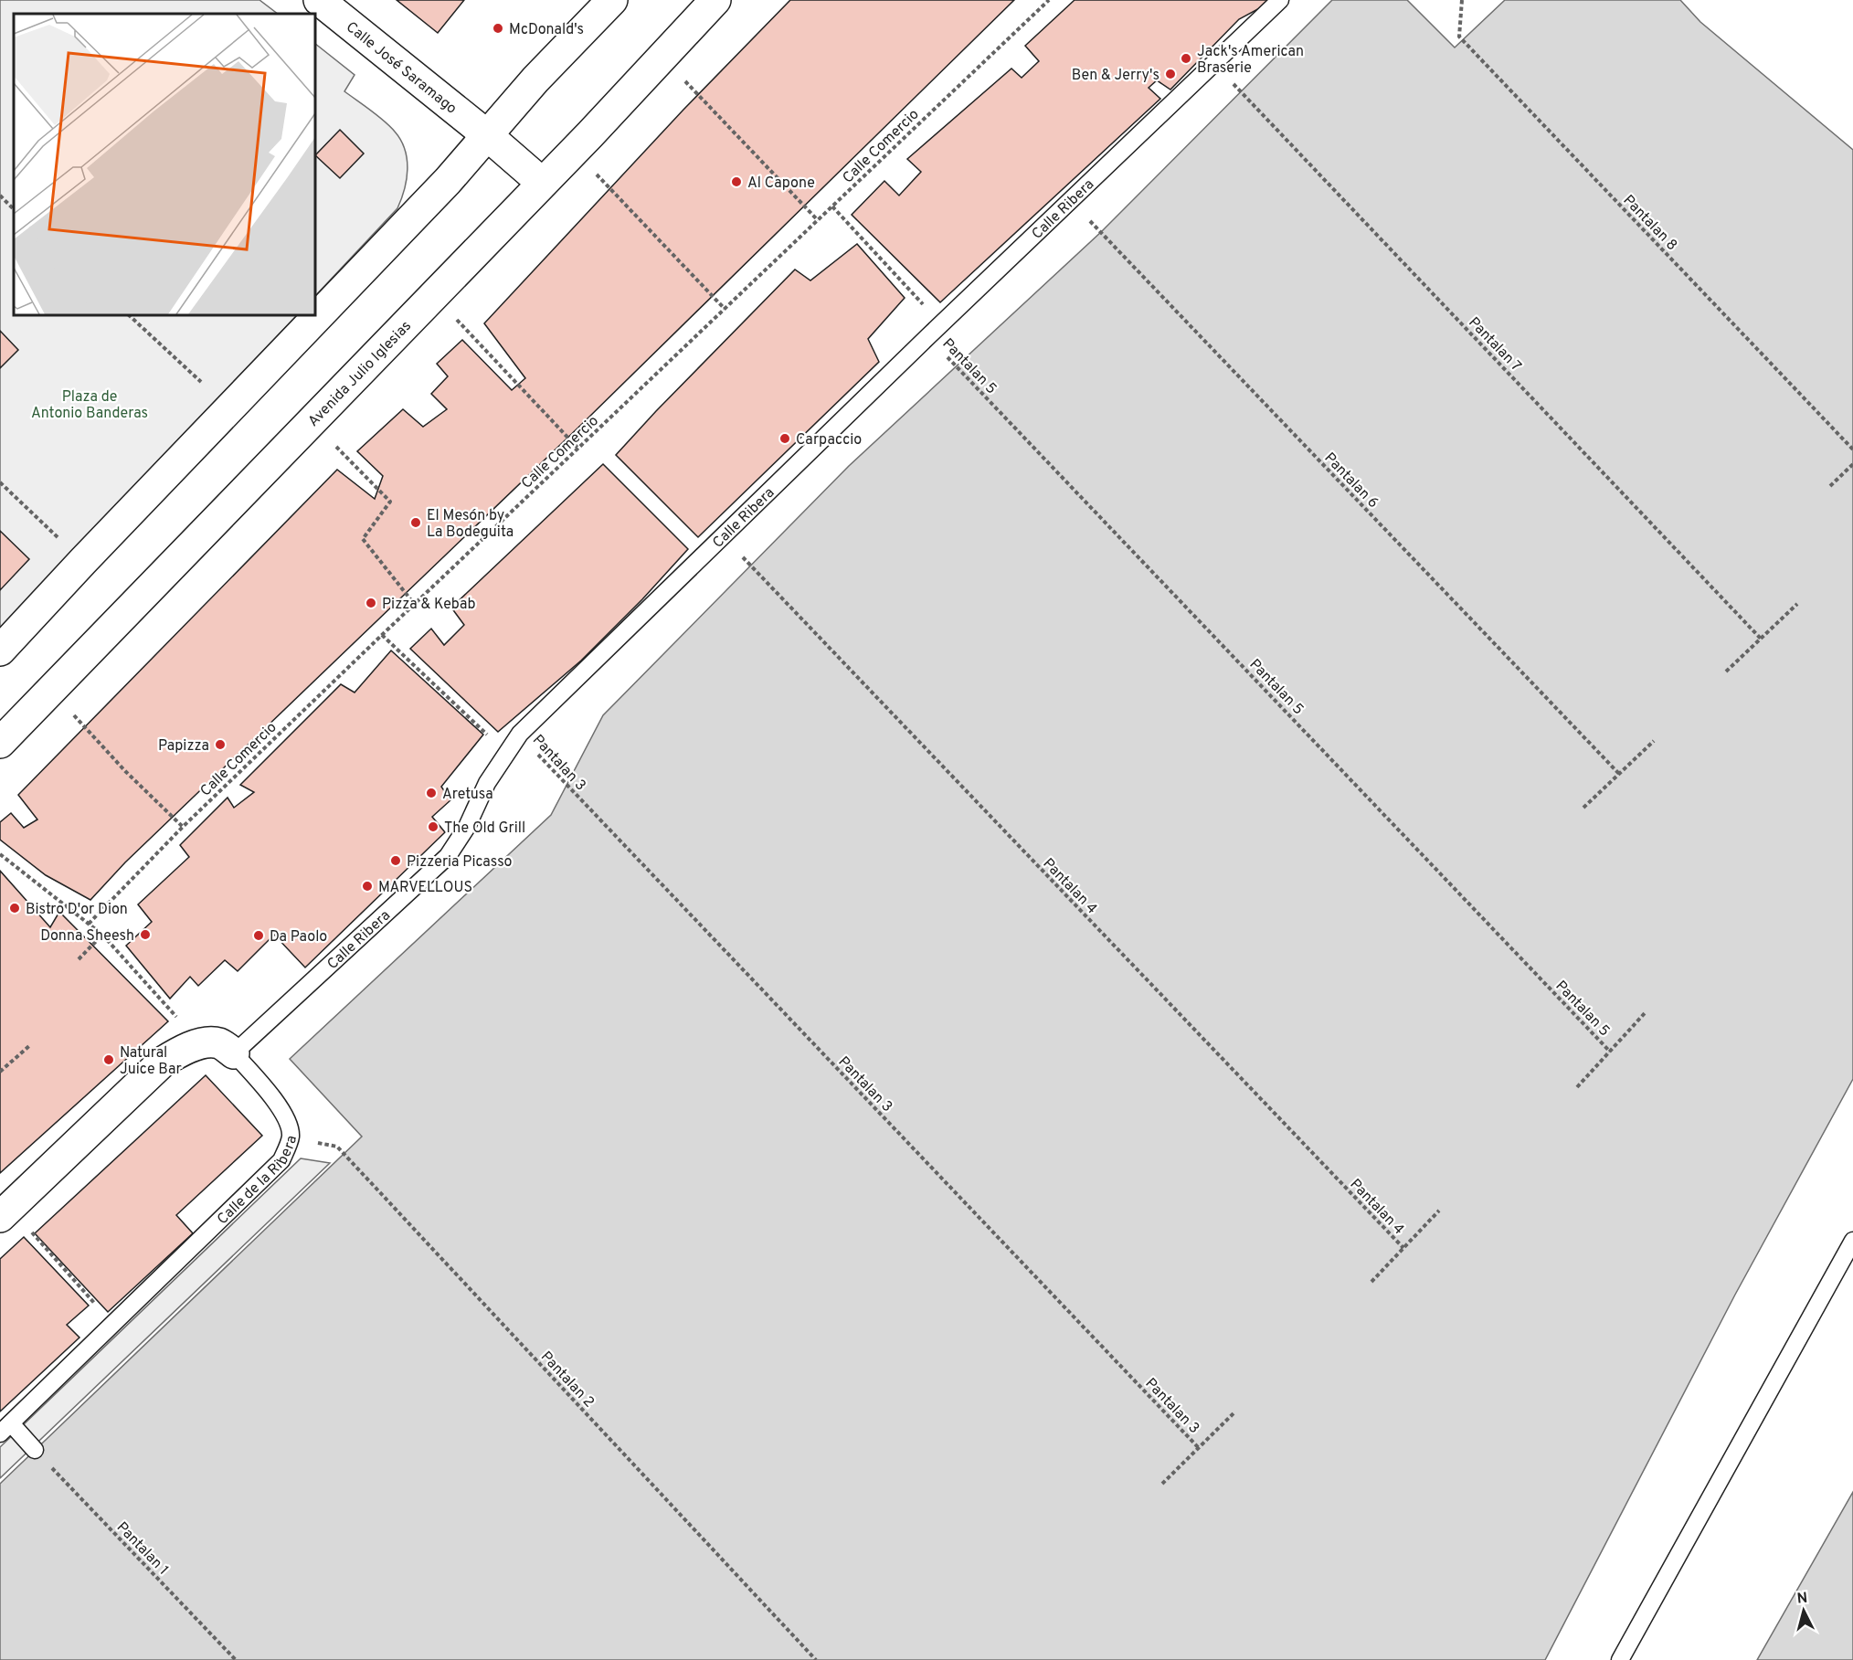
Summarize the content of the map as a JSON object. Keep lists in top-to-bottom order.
{
  "streets": {
    "street": ["Calle José Saramago", "Avenida Julio Iglesias", "Calle de la Ribera"],
    "lane": ["Calle Ribera"],
    "path": [
      "Calle Comercio",
      "Pantalan 8",
      "Pantalan 7",
      "Pantalan 5",
      "Pantalan 6",
      "Pantalan 3",
      "Pantalan 4",
      "Pantalan 2",
      "Pantalan 1"
    ]
  },
  "crossings": [
    ["Calle José Saramago", "Avenida Julio Iglesias"],
    ["Calle Ribera", "Pantalan 7"],
    ["Calle Ribera", "Pantalan 5"],
    ["Calle Ribera", "Pantalan 6"],
    ["Calle Ribera", "Pantalan 3"],
    ["Calle Ribera", "Pantalan 4"],
    ["Calle Ribera", "Calle de la Ribera"],
    ["Calle de la Ribera", "Pantalan 2"]
  ],
  "parks": ["Plaza de Antonio Banderas"],
  "places": [
    "McDonald's",
    "Jack's American Braserie",
    "Ben & Jerry's",
    "Al Capone",
    "Carpaccio",
    "El Mesón by La Bodeguita",
    "Pizza & Kebab",
    "Papizza",
    "Aretusa",
    "The Old Grill",
    "Pizzeria Picasso",
    "MARVELLOUS",
    "Bistro D'or Dion",
    "Donna Sheesh",
    "Da Paolo",
    "Natural Juice Bar"
  ],
  "north": "top"
}
